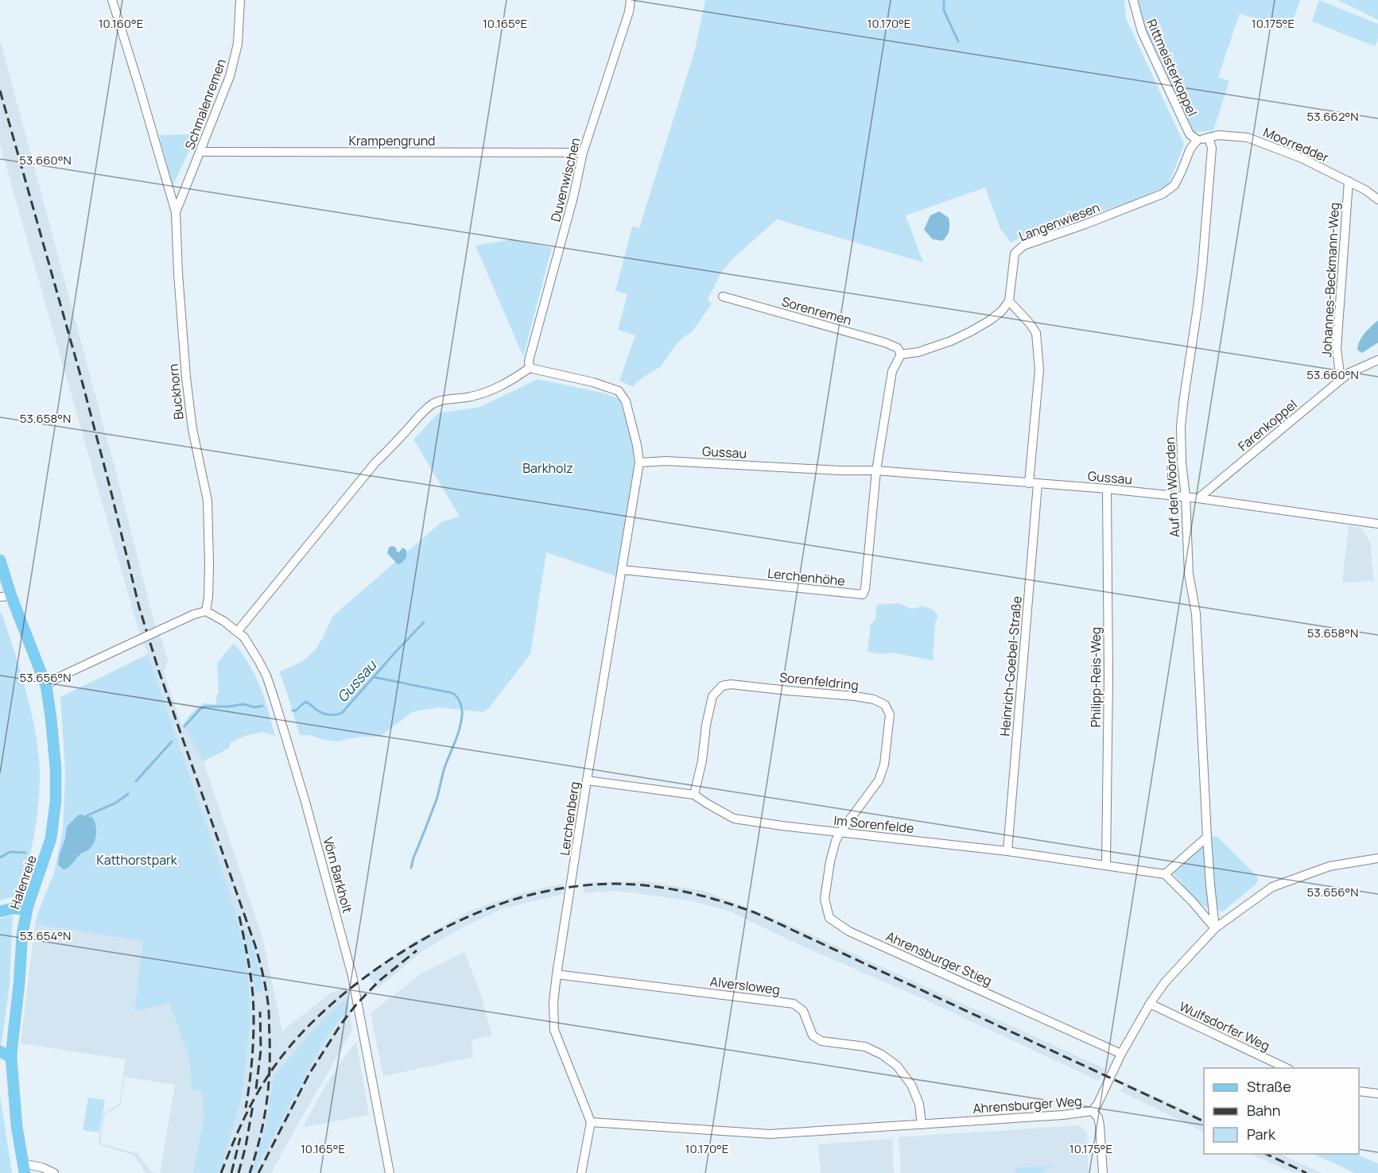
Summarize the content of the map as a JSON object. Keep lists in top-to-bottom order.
{
  "streets": {
    "main road": ["Halenreie"],
    "street": [
      "Rittmeisterkoppel",
      "Schmalenremen",
      "Krampengrund",
      "Moorredder",
      "Duvenwischen",
      "Langenwiesen",
      "Johannes-Beckmann-Weg",
      "Sorenremen",
      "Buckhorn",
      "Farenkoppel",
      "Gussau",
      "Auf den Wöörden",
      "Lerchenhöhe",
      "Heinrich-Goebel-Straße",
      "Philipp-Reis-Weg",
      "Sorenfeldring",
      "Lerchenberg",
      "Im Sorenfelde",
      "Vörn Barkholt",
      "Ahrensburger Stieg",
      "Alversloweg",
      "Wulfsdorfer Weg",
      "Ahrensburger Weg"
    ]
  },
  "crossings": [
    ["Rittmeisterkoppel", "Moorredder"],
    ["Rittmeisterkoppel", "Langenwiesen"],
    ["Schmalenremen", "Krampengrund"],
    ["Schmalenremen", "Buckhorn"],
    ["Krampengrund", "Duvenwischen"],
    ["Moorredder", "Langenwiesen"],
    ["Moorredder", "Johannes-Beckmann-Weg"],
    ["Moorredder", "Auf den Wöörden"],
    ["Langenwiesen", "Heinrich-Goebel-Straße"],
    ["Johannes-Beckmann-Weg", "Farenkoppel"],
    ["Buckhorn", "Vörn Barkholt"],
    ["Farenkoppel", "Gussau"],
    ["Gussau", "Auf den Wöörden"],
    ["Gussau", "Lerchenhöhe"],
    ["Gussau", "Heinrich-Goebel-Straße"],
    ["Gussau", "Philipp-Reis-Weg"],
    ["Gussau", "Lerchenberg"],
    ["Auf den Wöörden", "Ahrensburger Weg"],
    ["Lerchenhöhe", "Lerchenberg"],
    ["Heinrich-Goebel-Straße", "Im Sorenfelde"],
    ["Philipp-Reis-Weg", "Im Sorenfelde"],
    ["Sorenfeldring", "Im Sorenfelde"],
    ["Sorenfeldring", "Ahrensburger Stieg"],
    ["Lerchenberg", "Im Sorenfelde"],
    ["Lerchenberg", "Alversloweg"],
    ["Lerchenberg", "Ahrensburger Weg"],
    ["Im Sorenfelde", "Ahrensburger Stieg"],
    ["Ahrensburger Stieg", "Ahrensburger Weg"],
    ["Alversloweg", "Ahrensburger Weg"],
    ["Wulfsdorfer Weg", "Ahrensburger Weg"]
  ],
  "water": ["Gussau"],
  "parks": ["Barkholz", "Katthorstpark"],
  "legend": ["Straße", "Bahn", "Park"],
  "coordinates": [
    "10.165°E",
    "10.170°E",
    "10.175°E",
    "10.160°E",
    "53.662°N",
    "53.660°N",
    "53.658°N",
    "53.656°N",
    "53.654°N"
  ]
}
